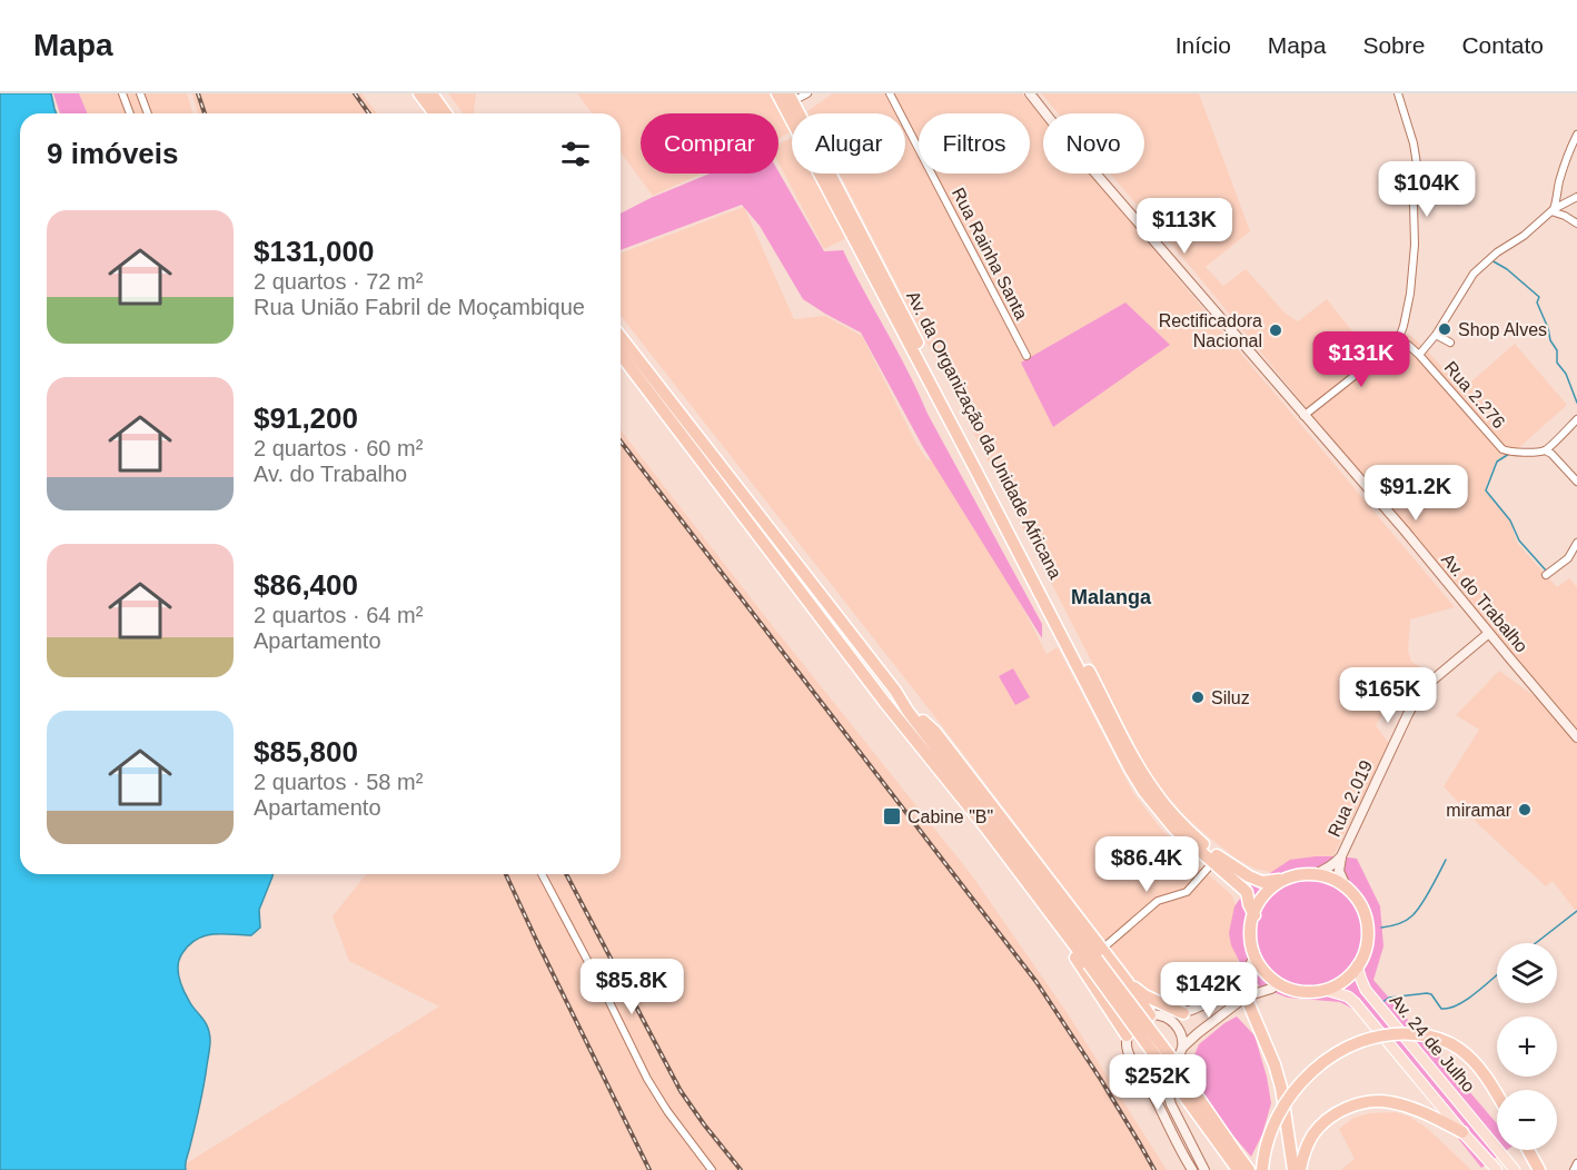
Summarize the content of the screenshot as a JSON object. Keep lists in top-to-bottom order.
{
  "streets": {
    "highway": ["Av. da Organização da Unidade Africana"],
    "main road": ["Av. do Trabalho", "Rua 2.019", "Av. 24 de Julho"],
    "street": ["Rua Rainha Santa", "Rua 2.276"]
  },
  "crossings": [
    ["Av. da Organização da Unidade Africana", "Av. 24 de Julho"],
    ["Av. do Trabalho", "Rua 2.019"]
  ],
  "districts": ["Malanga"],
  "places": {
    "other": [
      "Shop Alves",
      "Rectificadora Nacional",
      "Siluz",
      "miramar"
    ],
    "transit": ["Cabine \"B\""]
  },
  "page": {
    "header": "Mapa",
    "nav": [
      "Início",
      "Mapa",
      "Sobre",
      "Contato"
    ],
    "chip": [
      "Comprar",
      "Alugar",
      "Filtros",
      "Novo"
    ],
    "heading": "9 imóveis",
    "price": [
      "$104K",
      "$113K",
      "$131K",
      "$91.2K",
      "$165K",
      "$86.4K",
      "$85.8K",
      "$142K",
      "$252K"
    ],
    "list": [
      {
        "name": "$131,000",
        "note": "2 quartos · 72 m² · Rua União Fabril de Moçambique"
      },
      {
        "name": "$91,200",
        "note": "2 quartos · 60 m² · Av. do Trabalho"
      },
      {
        "name": "$86,400",
        "note": "2 quartos · 64 m² · Apartamento"
      },
      {
        "name": "$85,800",
        "note": "2 quartos · 58 m² · Apartamento"
      }
    ],
    "map_buttons": ["+", "−"]
  }
}
